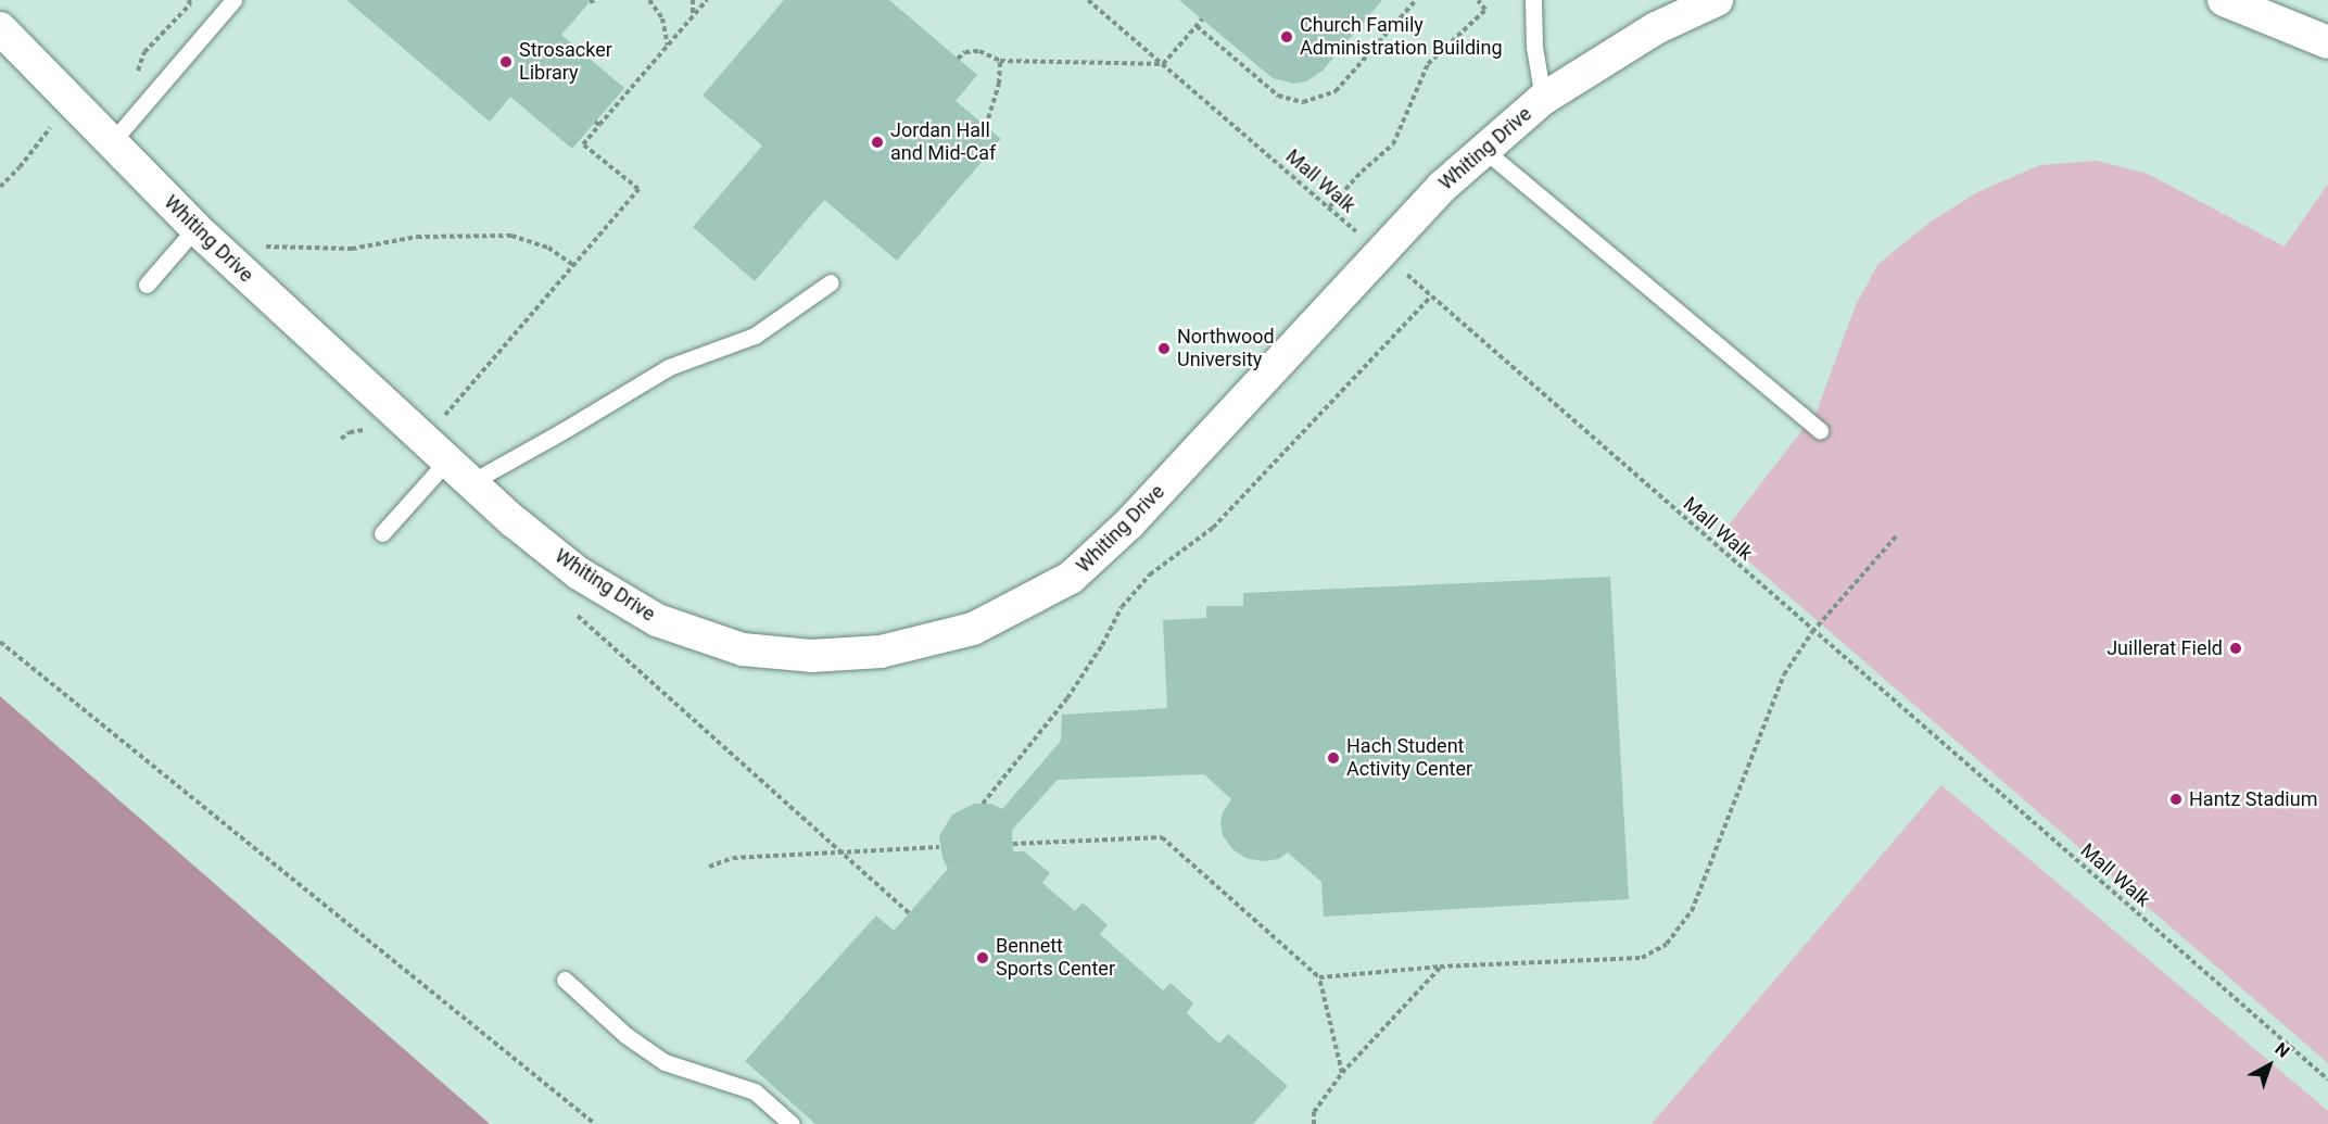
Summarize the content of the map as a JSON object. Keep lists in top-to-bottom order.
{
  "streets": {
    "street": ["Whiting Drive"],
    "path": ["Mall Walk"]
  },
  "crossings": [
    ["Whiting Drive", "Mall Walk"]
  ],
  "places": [
    "Church Family Administration Building",
    "Strosacker Library",
    "Jordan Hall and Mid-Caf",
    "Northwood University",
    "Juillerat Field",
    "Hach Student Activity Center",
    "Hantz Stadium",
    "Bennett Sports Center"
  ],
  "north": "top right"
}
